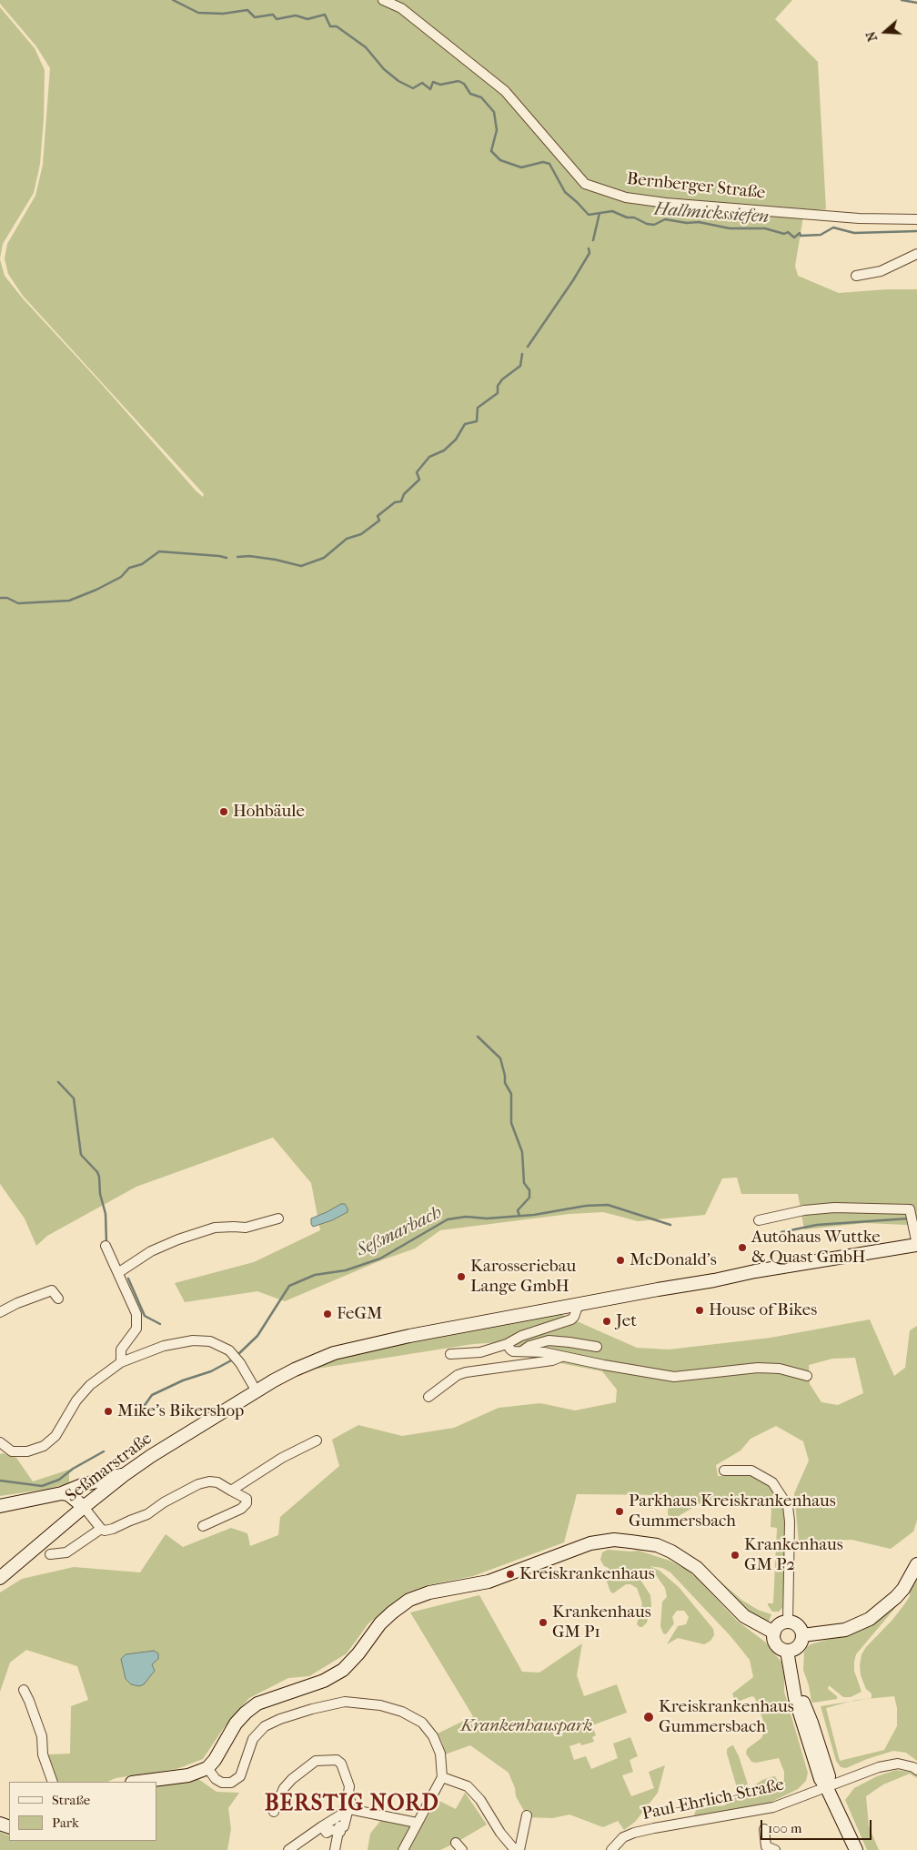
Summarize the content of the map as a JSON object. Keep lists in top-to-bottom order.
{
  "streets": {
    "street": ["Bernberger Straße", "Seßmarstraße", "Paul-Ehrlich-Straße"]
  },
  "districts": ["BERSTIG NORD"],
  "water": ["Hallmickssiefen", "Seßmarbach"],
  "parks": ["Krankenhauspark"],
  "places": [
    "Hohbäule",
    "Autohaus Wuttke & Quast GmbH",
    "McDonald's",
    "Karosseriebau Lange GmbH",
    "House of Bikes",
    "FeGM",
    "Jet",
    "Mike's Bikershop",
    "Parkhaus Kreiskrankenhaus Gummersbach",
    "Krankenhaus GM P2",
    "Kreiskrankenhaus",
    "Krankenhaus GM P1",
    "Kreiskrankenhaus Gummersbach"
  ],
  "legend": ["Straße", "Park"],
  "scale_bar": "100 m",
  "north": "left"
}
